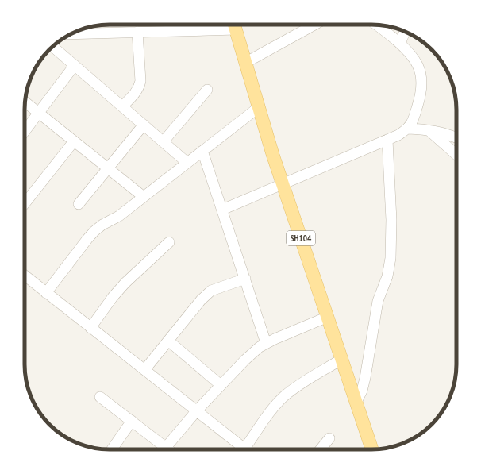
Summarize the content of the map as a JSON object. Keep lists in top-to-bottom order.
{
  "streets": {
    "main road": ["SH104"]
  }
}
